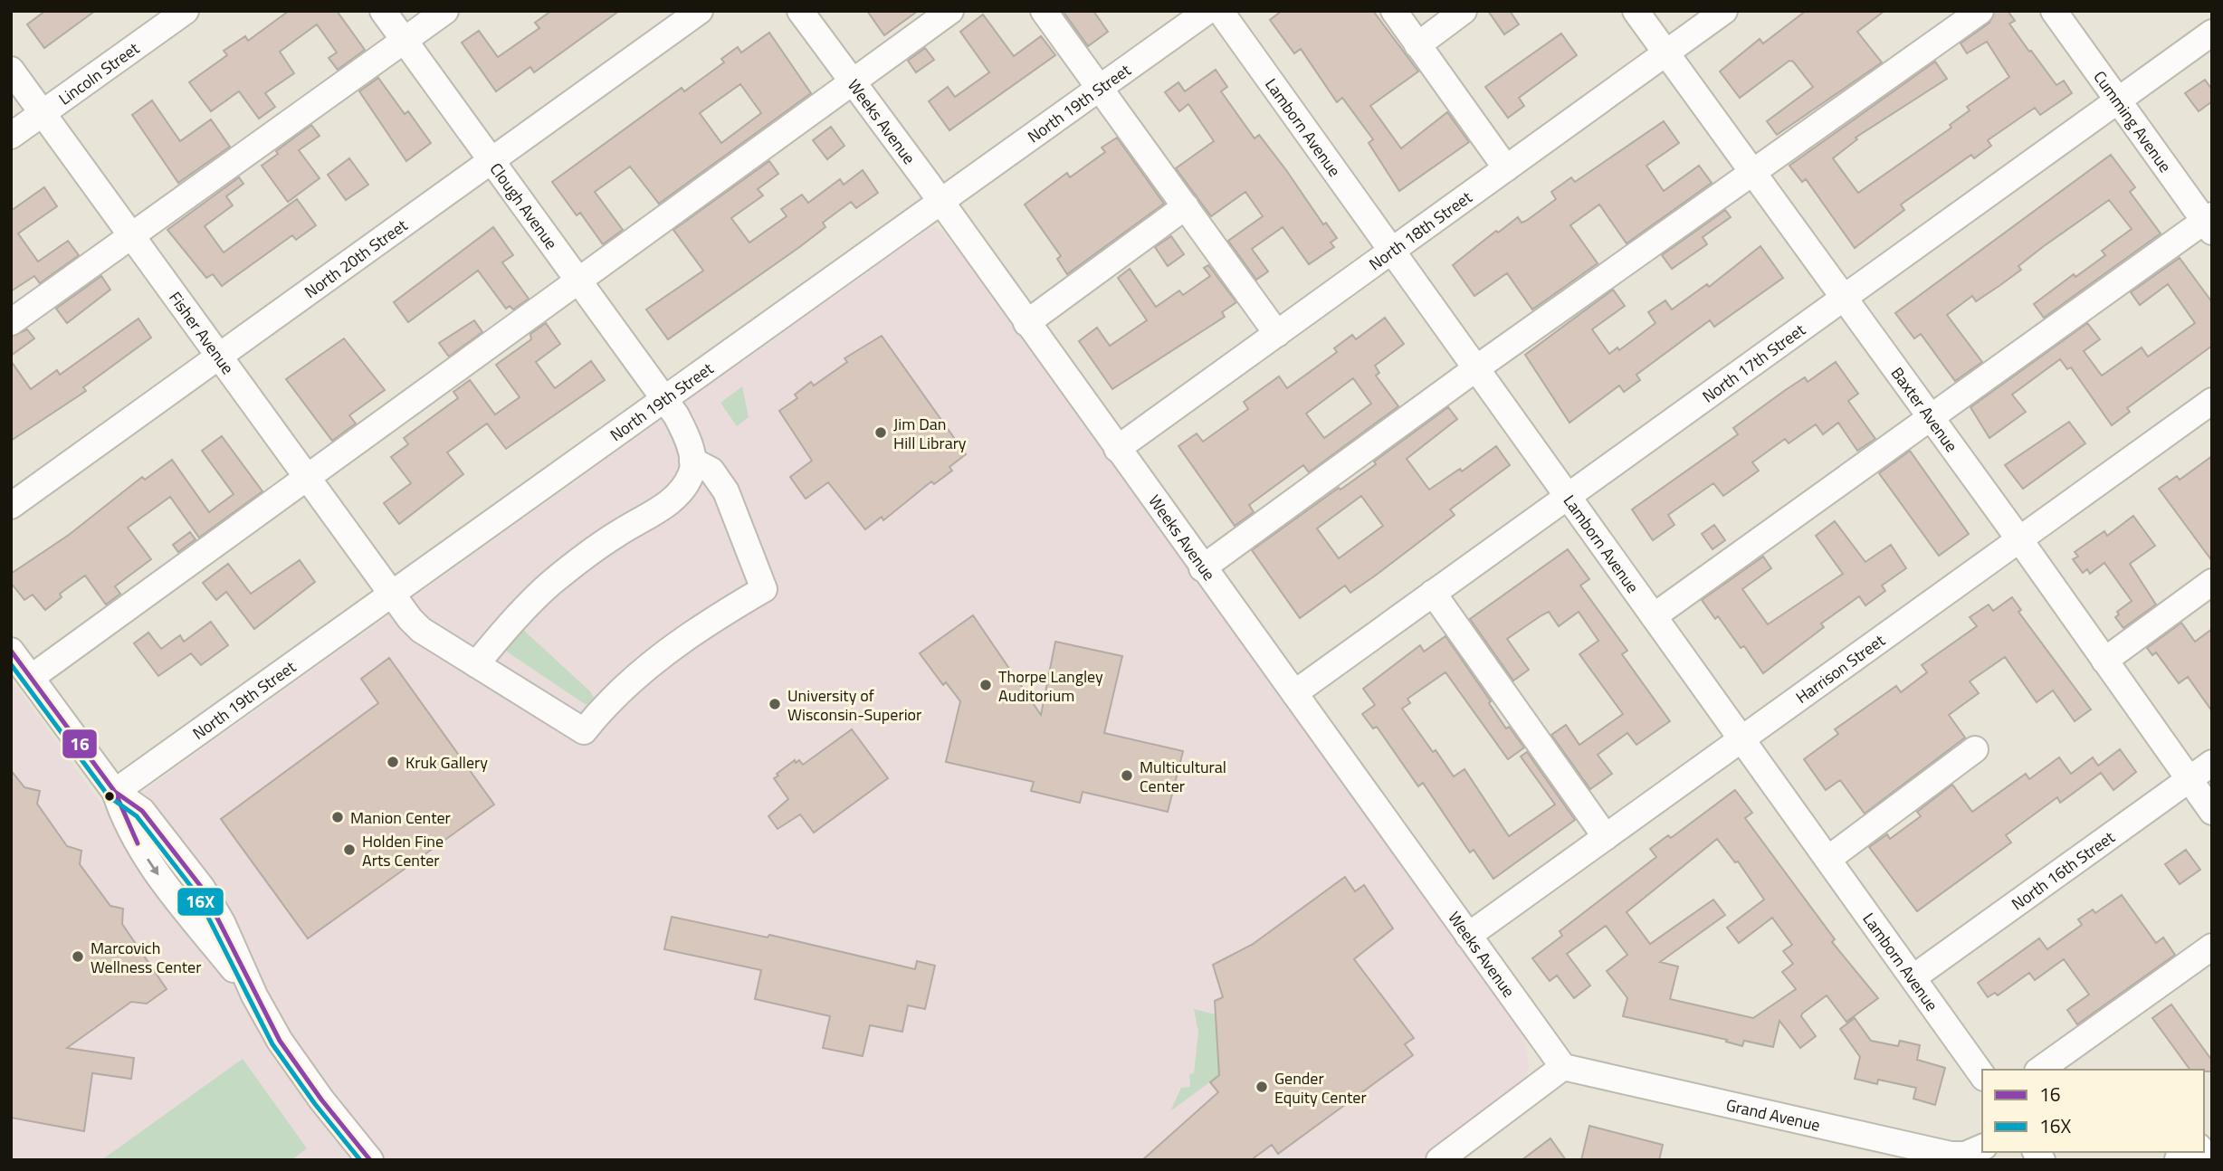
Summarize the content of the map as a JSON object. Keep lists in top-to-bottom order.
{
  "streets": {
    "street": [
      "Lincoln Street",
      "North 19th Street",
      "Cumming Avenue",
      "Weeks Avenue",
      "Lamborn Avenue",
      "Clough Avenue",
      "North 18th Street",
      "North 20th Street",
      "Fisher Avenue",
      "North 17th Street",
      "Baxter Avenue",
      "Harrison Street",
      "North 16th Street",
      "Grand Avenue"
    ]
  },
  "crossings": [
    ["Lincoln Street", "Fisher Avenue"],
    ["North 19th Street", "Weeks Avenue"],
    ["North 19th Street", "Clough Avenue"],
    ["North 19th Street", "Fisher Avenue"],
    ["Cumming Avenue", "North 17th Street"],
    ["Weeks Avenue", "North 18th Street"],
    ["Weeks Avenue", "North 17th Street"],
    ["Weeks Avenue", "Harrison Street"],
    ["Weeks Avenue", "Grand Avenue"],
    ["Lamborn Avenue", "North 18th Street"],
    ["Lamborn Avenue", "North 17th Street"],
    ["Lamborn Avenue", "Harrison Street"],
    ["Lamborn Avenue", "North 16th Street"],
    ["Clough Avenue", "North 20th Street"],
    ["Clough Avenue", "Fisher Avenue"],
    ["North 18th Street", "Baxter Avenue"],
    ["North 20th Street", "Fisher Avenue"],
    ["North 17th Street", "Baxter Avenue"],
    ["Baxter Avenue", "Harrison Street"],
    ["Baxter Avenue", "North 16th Street"]
  ],
  "places": [
    "Jim Dan Hill Library",
    "Thorpe Langley Auditorium",
    "University of Wisconsin-Superior",
    "Kruk Gallery",
    "Multicultural Center",
    "Manion Center",
    "Holden Fine Arts Center",
    "Marcovich Wellness Center",
    "Gender Equity Center"
  ],
  "lines": ["transit line 16", "transit line 16X"],
  "legend": ["16", "16X"]
}
